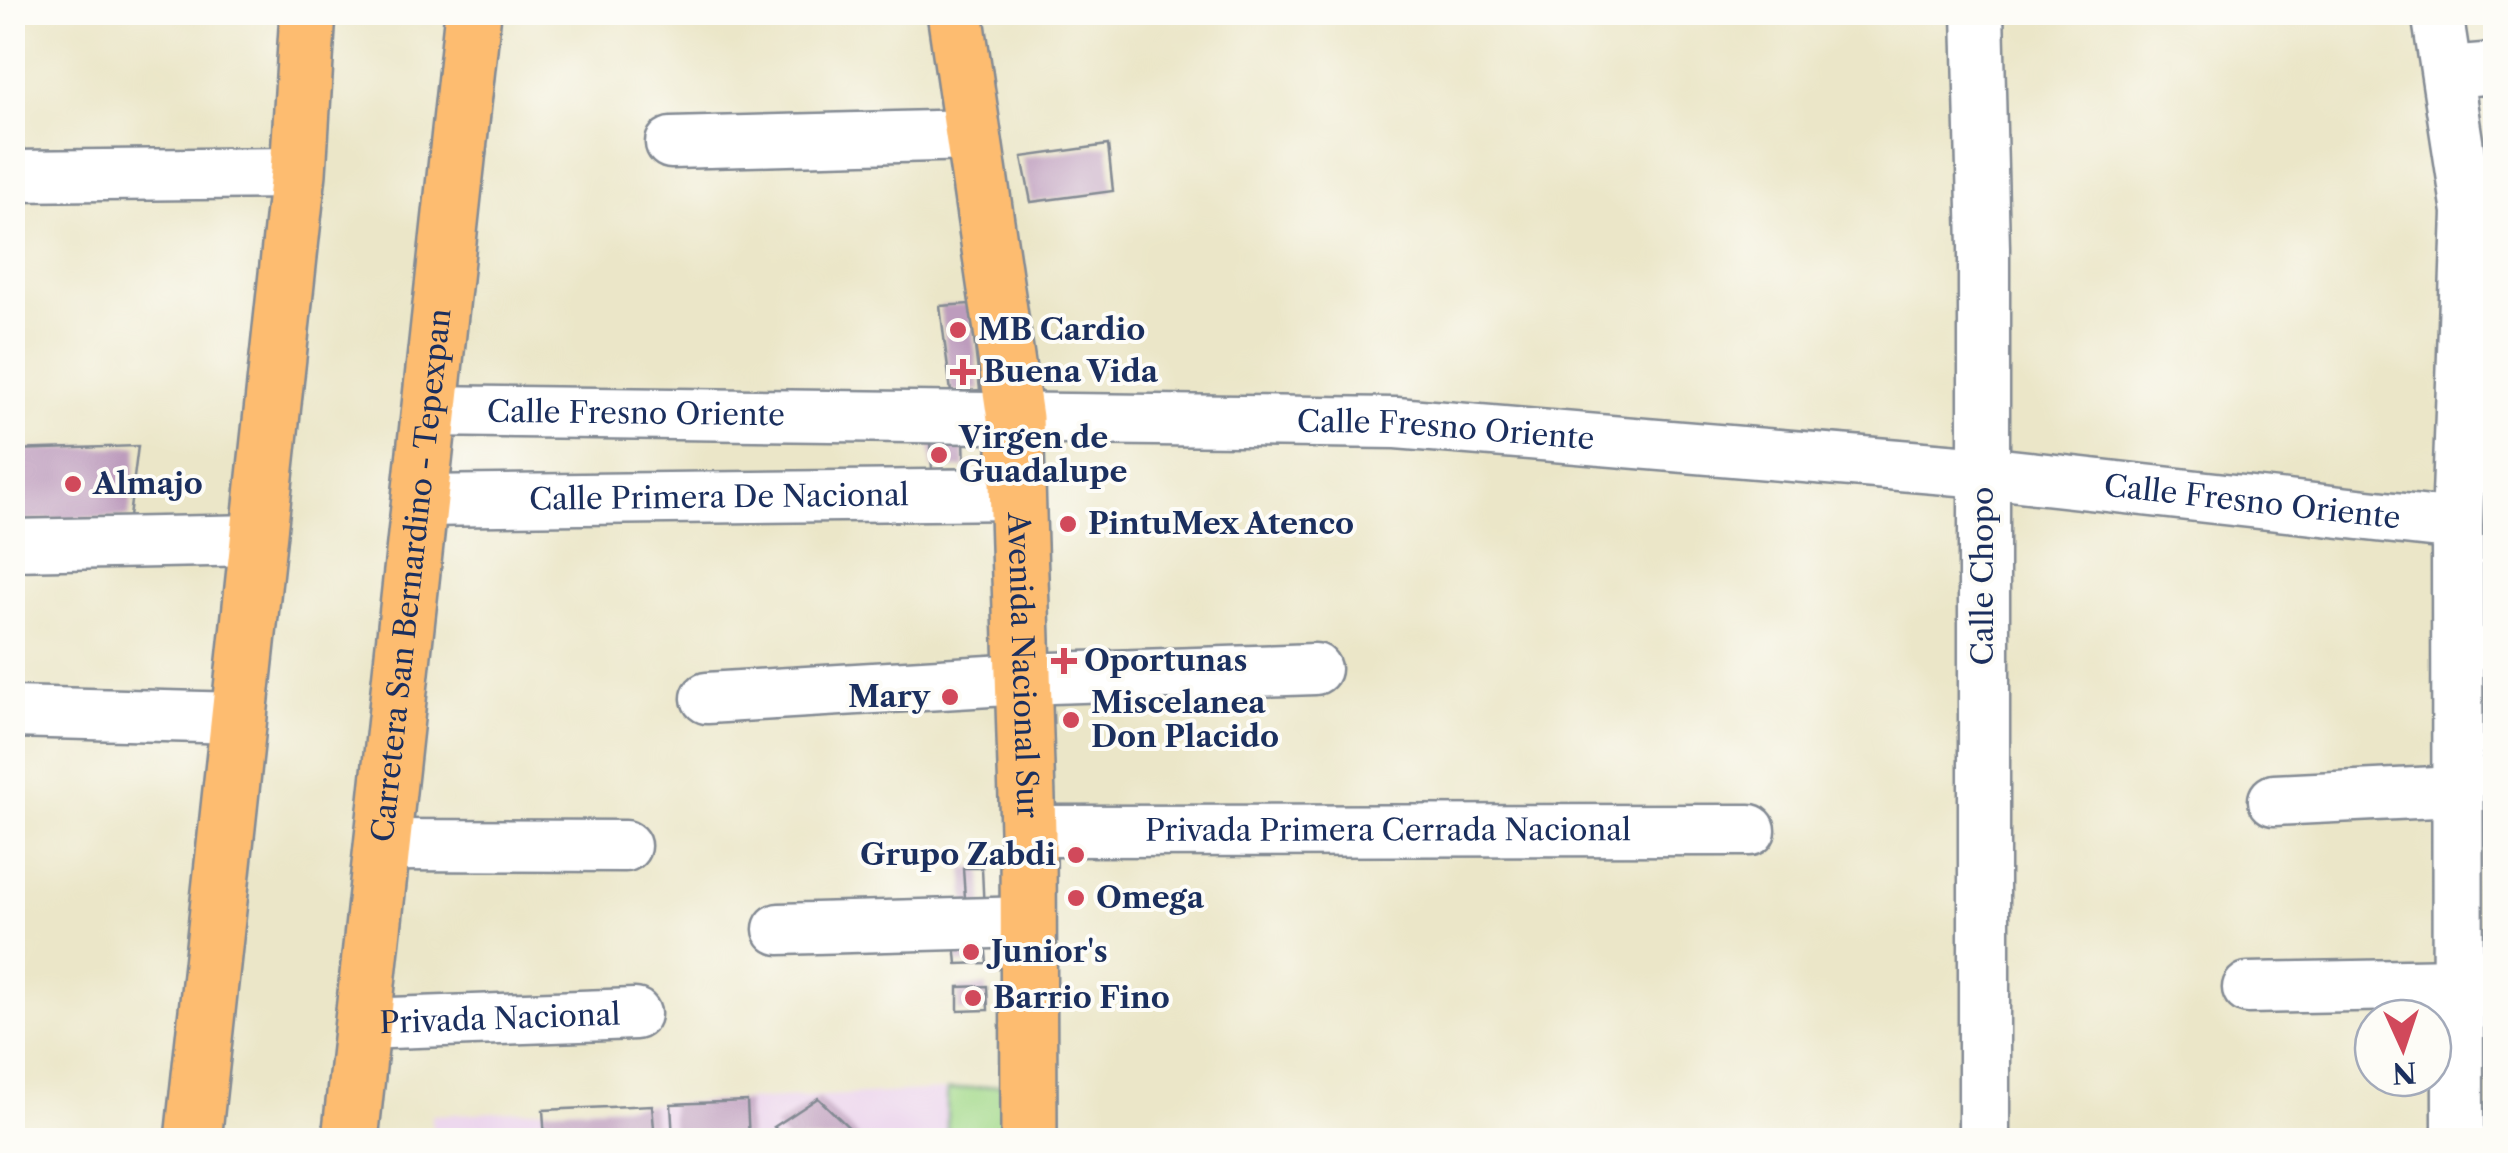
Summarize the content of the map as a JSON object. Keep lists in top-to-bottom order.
{
  "streets": {
    "main road": ["Carretera San Bernardino - Tepexpan", "Avenida Nacional Sur"],
    "street": [
      "Calle Fresno Oriente",
      "Calle Primera De Nacional",
      "Calle Chopo",
      "Privada Primera Cerrada Nacional",
      "Privada Nacional"
    ]
  },
  "crossings": [
    ["Calle Fresno Oriente", "Carretera San Bernardino - Tepexpan"],
    ["Calle Fresno Oriente", "Calle Chopo"],
    ["Calle Fresno Oriente", "Avenida Nacional Sur"],
    ["Calle Primera De Nacional", "Carretera San Bernardino - Tepexpan"],
    ["Calle Primera De Nacional", "Avenida Nacional Sur"],
    ["Carretera San Bernardino - Tepexpan", "Privada Nacional"],
    ["Avenida Nacional Sur", "Privada Primera Cerrada Nacional"]
  ],
  "places": {
    "other": [
      "MB Cardio",
      "Virgen de Guadalupe",
      "Almajo",
      "PintuMex Atenco",
      "Mary",
      "Miscelanea Don Placido",
      "Grupo Zabdi",
      "Omega",
      "Junior's",
      "Barrio Fino"
    ],
    "health": ["Buena Vida", "Oportunas"]
  },
  "north": "bottom"
}
